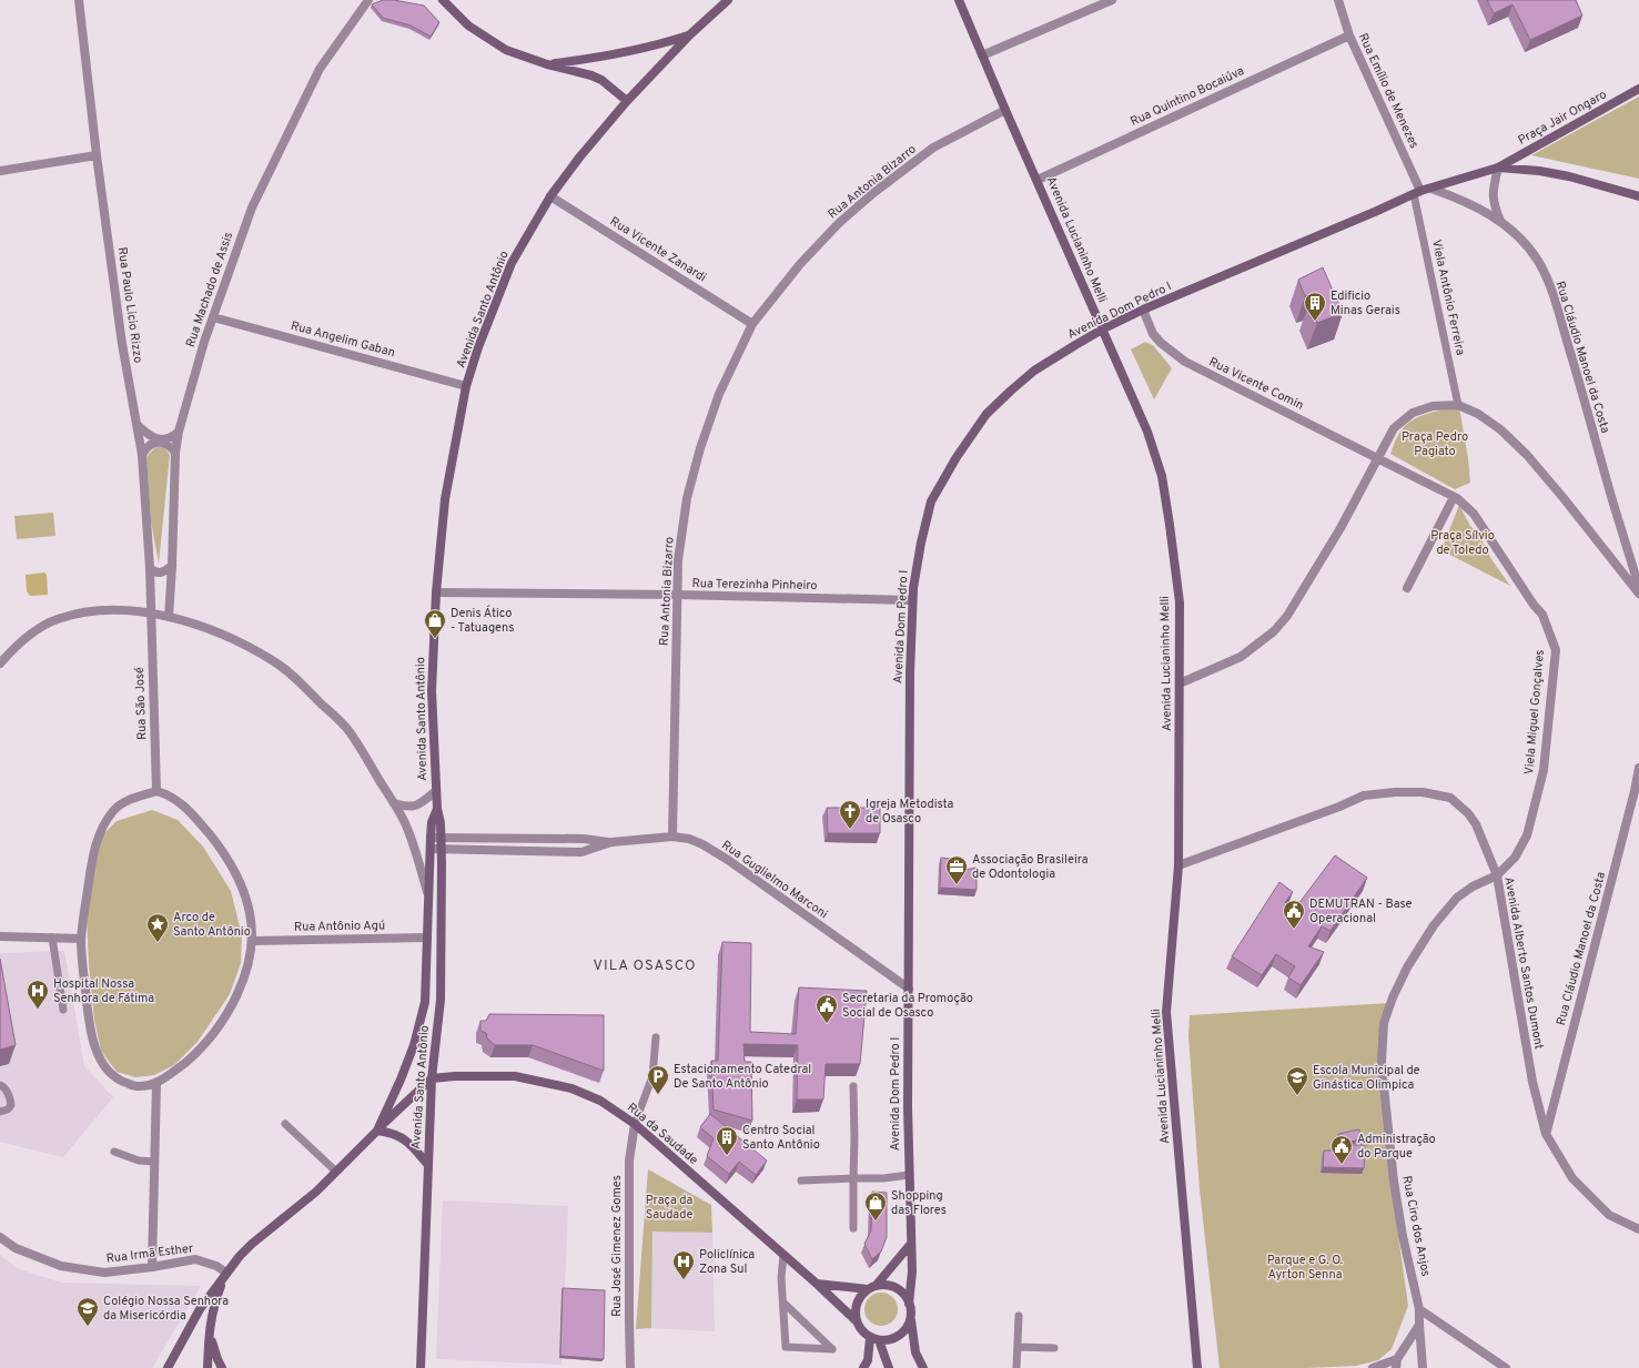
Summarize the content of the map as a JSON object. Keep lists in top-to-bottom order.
{
  "streets": {
    "street": [
      "Rua Emílio de Menezes",
      "Rua Quintino Bocaiúva",
      "Praça Jair Ongaro",
      "Rua Antonia Bizarro",
      "Avenida Lucianinho Melli",
      "Rua Vicente Zanardi",
      "Rua Machado de Assis",
      "Rua Paulo Licio Rizzo",
      "Avenida Santo Antônio",
      "Avenida Dom Pedro I",
      "Rua Angelim Gaban",
      "Rua Cláudio Manoel da Costa",
      "Rua Vicente Comin",
      "Rua Terezinha Pinheiro",
      "Rua São José",
      "Viela Miguel Gonçalves",
      "Rua Guglielmo Marconi",
      "Rua Antônio Agú",
      "Avenida Alberto Santos Dumont",
      "Rua da Saudade",
      "Rua Ciro dos Anjos",
      "Rua José Gimenez Gomes",
      "Rua Irmã Esther"
    ],
    "lane": ["Viela Antônio Ferreira"]
  },
  "crossings": [
    ["Rua Emílio de Menezes", "Rua Quintino Bocaiúva"],
    ["Rua Emílio de Menezes", "Viela Antônio Ferreira"],
    ["Rua Emílio de Menezes", "Avenida Dom Pedro I"],
    ["Rua Quintino Bocaiúva", "Avenida Lucianinho Melli"],
    ["Praça Jair Ongaro", "Avenida Dom Pedro I"],
    ["Rua Antonia Bizarro", "Avenida Lucianinho Melli"],
    ["Rua Antonia Bizarro", "Rua Vicente Zanardi"],
    ["Rua Antonia Bizarro", "Rua Terezinha Pinheiro"],
    ["Rua Antonia Bizarro", "Rua Guglielmo Marconi"],
    ["Avenida Lucianinho Melli", "Avenida Dom Pedro I"],
    ["Avenida Lucianinho Melli", "Avenida Alberto Santos Dumont"],
    ["Rua Vicente Zanardi", "Avenida Santo Antônio"],
    ["Rua Machado de Assis", "Rua Angelim Gaban"],
    ["Viela Antônio Ferreira", "Avenida Dom Pedro I"],
    ["Rua Paulo Licio Rizzo", "Rua São José"],
    ["Avenida Santo Antônio", "Rua Angelim Gaban"],
    ["Avenida Santo Antônio", "Rua Terezinha Pinheiro"],
    ["Avenida Santo Antônio", "Rua Guglielmo Marconi"],
    ["Avenida Santo Antônio", "Rua Antônio Agú"],
    ["Avenida Santo Antônio", "Rua da Saudade"],
    ["Avenida Dom Pedro I", "Rua Cláudio Manoel da Costa"],
    ["Avenida Dom Pedro I", "Rua Vicente Comin"],
    ["Avenida Dom Pedro I", "Rua Terezinha Pinheiro"],
    ["Avenida Dom Pedro I", "Rua Guglielmo Marconi"],
    ["Avenida Dom Pedro I", "Rua da Saudade"],
    ["Rua Cláudio Manoel da Costa", "Avenida Alberto Santos Dumont"],
    ["Rua Vicente Comin", "Viela Miguel Gonçalves"],
    ["Viela Miguel Gonçalves", "Avenida Alberto Santos Dumont"],
    ["Viela Miguel Gonçalves", "Rua Ciro dos Anjos"],
    ["Avenida Alberto Santos Dumont", "Rua Ciro dos Anjos"],
    ["Rua da Saudade", "Rua José Gimenez Gomes"]
  ],
  "districts": ["VILA OSASCO"],
  "parks": [
    "Praça Pedro Pagiato",
    "Praça Sílvio de Toledo",
    "Praça da Saudade",
    "Parque e G. O. Ayrton Senna"
  ],
  "places": {
    "building": ["Edificio Minas Gerais", "Centro Social Santo Antônio"],
    "shop": ["Denis Ático - Tatuagens", "Shopping das Flores"],
    "church": ["Igreja Metodista de Osasco"],
    "office": ["Associação Brasileira de Odontologia"],
    "public building": ["DEMUTRAN - Base Operacional", "Secretaria da Promoção Social de Osasco", "Administração do Parque"],
    "place": ["Arco de Santo Antônio"],
    "hospital": ["Hospital Nossa Senhora de Fátima", "Policlínica Zona Sul"],
    "parking": ["Estacionamento Catedral De Santo Antônio"],
    "school or university": ["Escola Municipal de Ginástica Olimpica", "Colégio Nossa Senhora da Misericórdia"]
  }
}
